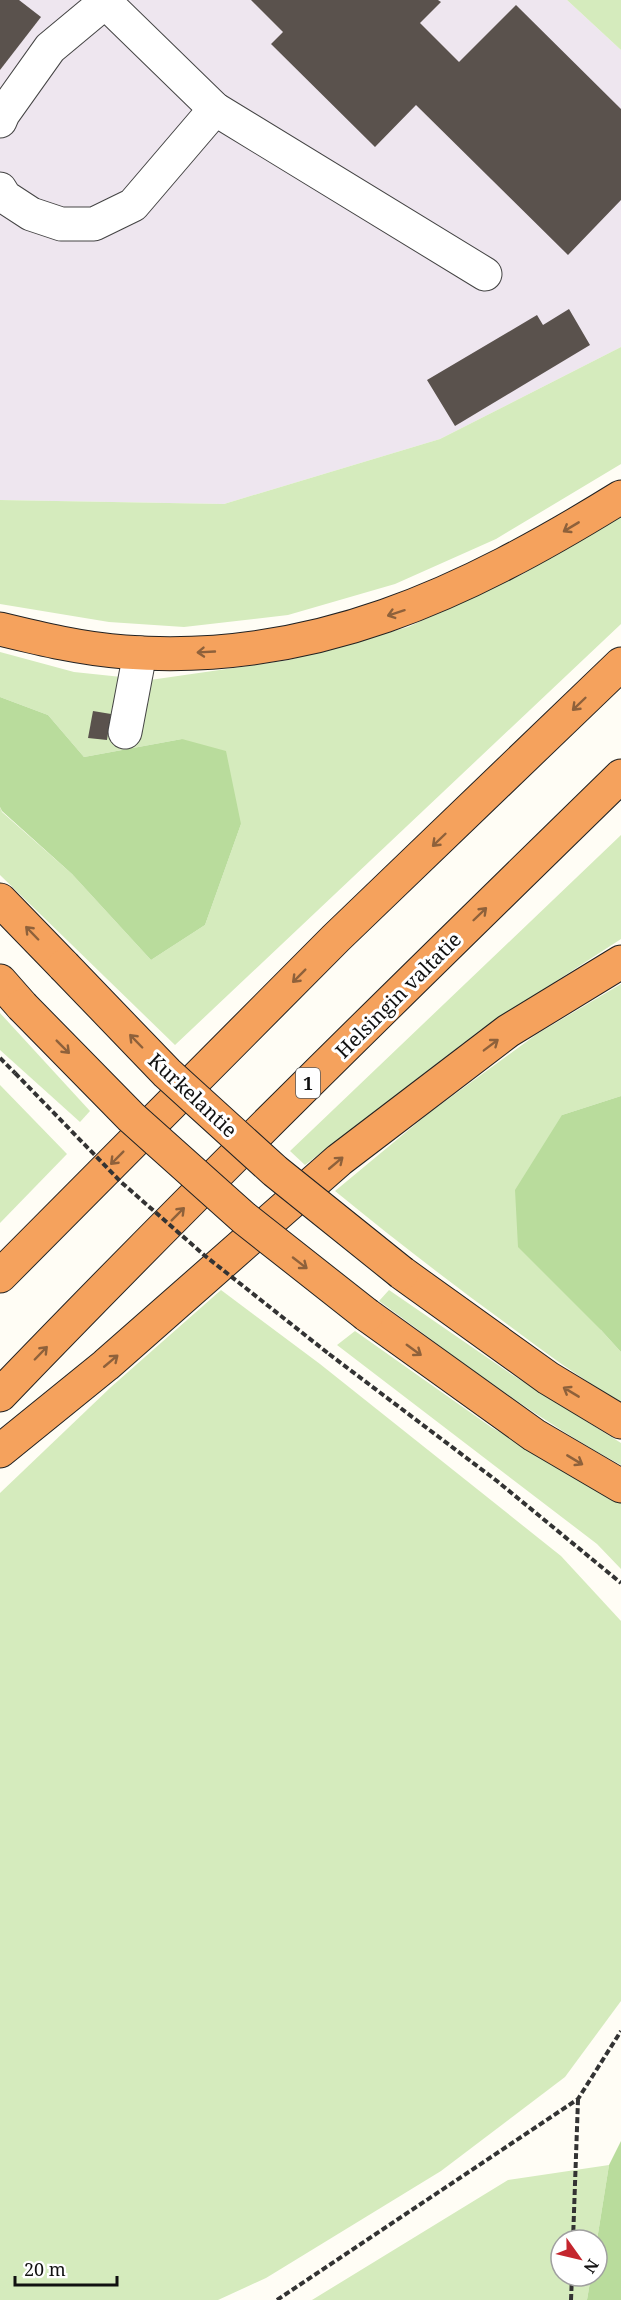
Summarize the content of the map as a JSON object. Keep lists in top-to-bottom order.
{
  "streets": {
    "highway": ["Helsingin valtatie", "1", "Kurkelantie"]
  },
  "scale_bar": "20 m",
  "north": "bottom right"
}
